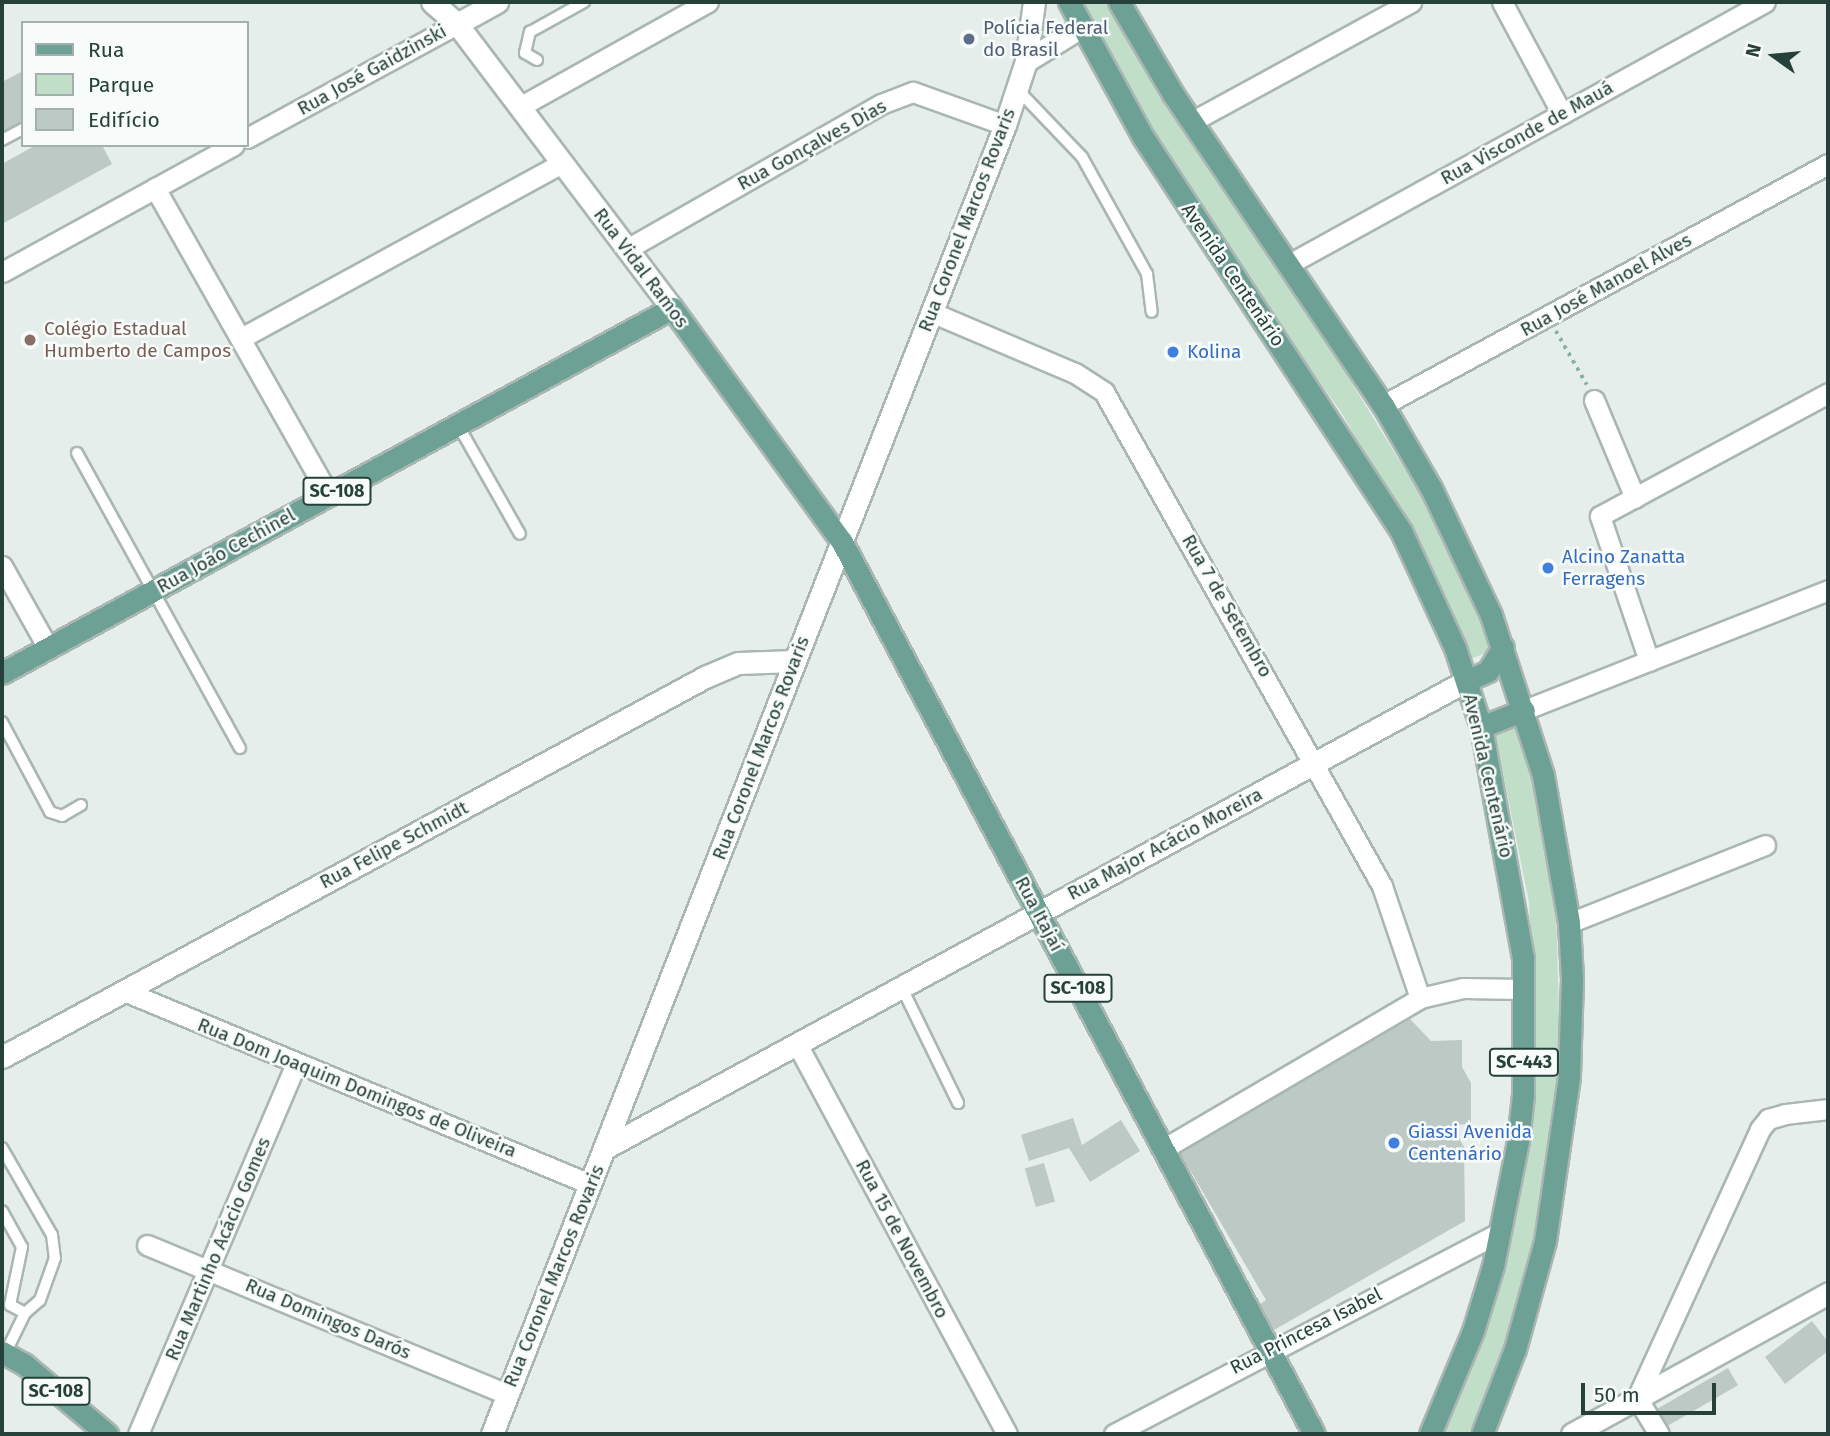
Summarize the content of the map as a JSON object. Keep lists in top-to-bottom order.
{
  "streets": {
    "main road": [
      "Rua Vidal Ramos",
      "Avenida Centenário",
      "SC-108",
      "Rua João Cechinel",
      "Rua Itajaí",
      "SC-443"
    ],
    "street": [
      "Rua José Gaidzinski",
      "Rua Visconde de Mauá",
      "Rua Gonçalves Dias",
      "Rua Coronel Marcos Rovaris",
      "Rua José Manoel Alves",
      "Rua 7 de Setembro",
      "Rua Major Acácio Moreira",
      "Rua Felipe Schmidt",
      "Rua Dom Joaquim Domingos de Oliveira",
      "Rua 15 de Novembro",
      "Rua Martinho Acácio Gomes",
      "Rua Domingos Darós",
      "Rua Princesa Isabel"
    ]
  },
  "crossings": [
    ["Rua José Gaidzinski", "Rua Vidal Ramos"],
    ["Rua Gonçalves Dias", "Rua Coronel Marcos Rovaris"],
    ["Rua Gonçalves Dias", "Rua Vidal Ramos"],
    ["Rua Coronel Marcos Rovaris", "Rua Vidal Ramos"],
    ["Rua Coronel Marcos Rovaris", "Rua 7 de Setembro"],
    ["Rua Coronel Marcos Rovaris", "Rua Major Acácio Moreira"],
    ["Rua Coronel Marcos Rovaris", "Rua Felipe Schmidt"],
    ["Rua Coronel Marcos Rovaris", "Rua Itajaí"],
    ["Rua Coronel Marcos Rovaris", "Rua Dom Joaquim Domingos de Oliveira"],
    ["Rua Coronel Marcos Rovaris", "Rua Domingos Darós"],
    ["Rua Vidal Ramos", "Rua João Cechinel"],
    ["Rua Vidal Ramos", "Rua Itajaí"],
    ["Avenida Centenário", "Rua Major Acácio Moreira"],
    ["Avenida Centenário", "Rua Princesa Isabel"],
    ["Rua 7 de Setembro", "Rua Major Acácio Moreira"],
    ["Rua Major Acácio Moreira", "Rua Itajaí"],
    ["Rua Major Acácio Moreira", "Rua 15 de Novembro"],
    ["Rua Felipe Schmidt", "Rua Dom Joaquim Domingos de Oliveira"],
    ["Rua Itajaí", "Rua Princesa Isabel"],
    ["Rua Dom Joaquim Domingos de Oliveira", "Rua Martinho Acácio Gomes"],
    ["Rua Martinho Acácio Gomes", "Rua Domingos Darós"]
  ],
  "places": [
    "Polícia Federal do Brasil",
    "Colégio Estadual Humberto de Campos",
    "Kolina",
    "Alcino Zanatta Ferragens",
    "Giassi Avenida Centenário"
  ],
  "legend": ["Rua", "Parque", "Edifício"],
  "scale_bar": "50 m",
  "north": "left"
}
